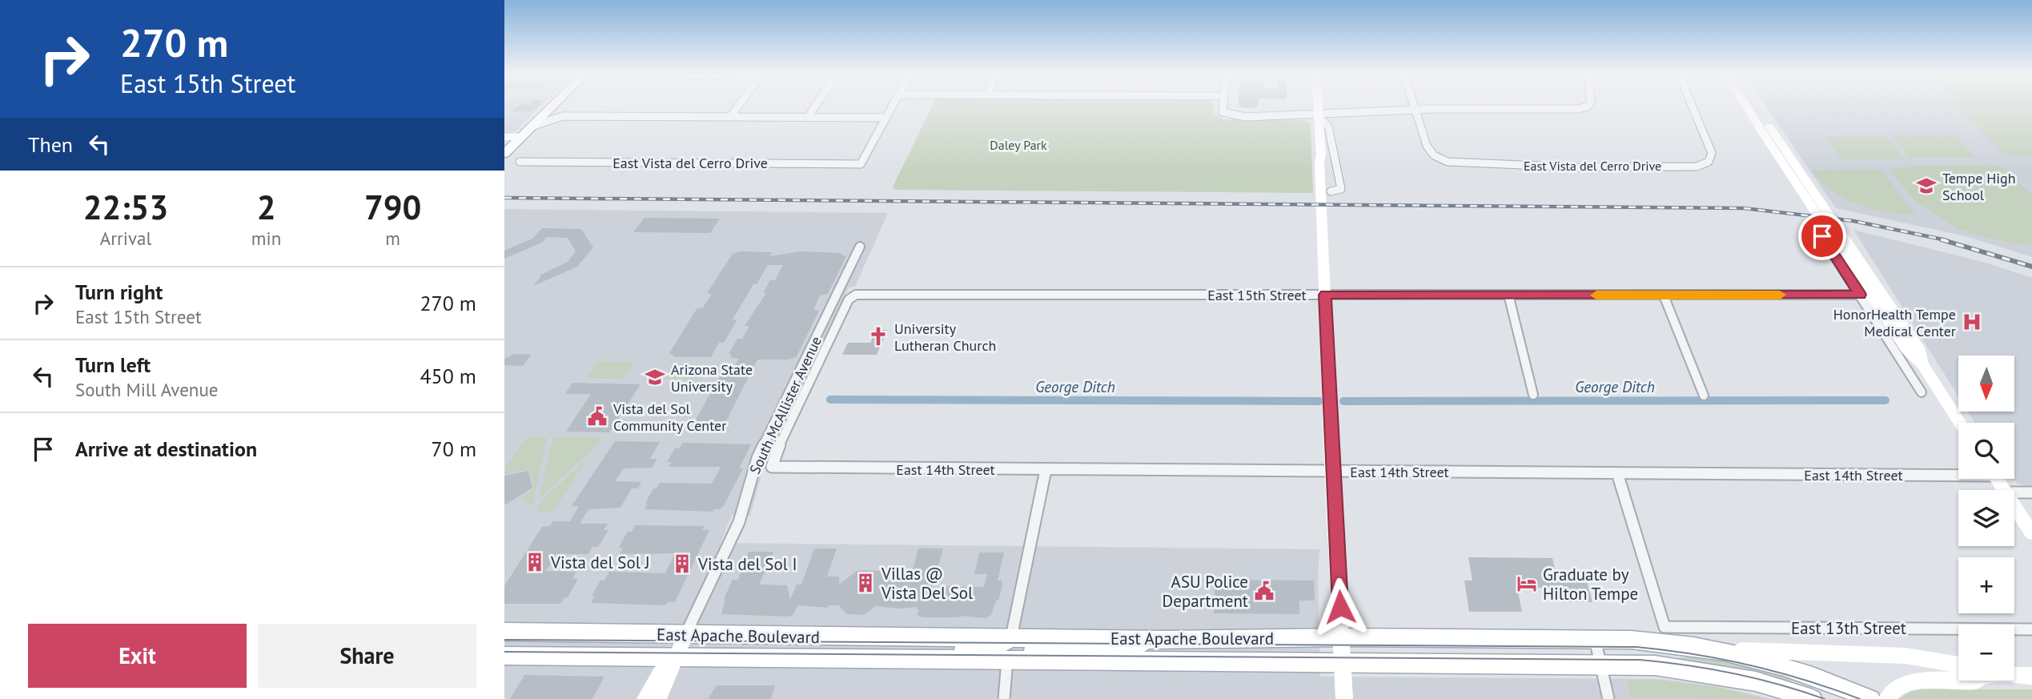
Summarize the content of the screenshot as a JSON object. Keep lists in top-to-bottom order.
{
  "streets": {
    "main road": ["East Apache Boulevard"],
    "street": [
      "East Vista del Cerro Drive",
      "East 15th Street",
      "South McAllister Avenue",
      "East 14th Street",
      "East 13th Street"
    ]
  },
  "crossings": [
    ["East 15th Street", "South McAllister Avenue"],
    ["South McAllister Avenue", "East 14th Street"],
    ["South McAllister Avenue", "East Apache Boulevard"],
    ["East 14th Street", "East 13th Street"],
    ["East 13th Street", "East Apache Boulevard"]
  ],
  "water": ["George Ditch"],
  "parks": ["Daley Park"],
  "places": {
    "school or university": ["Tempe High School", "Arizona State University"],
    "hospital": ["HonorHealth Tempe Medical Center"],
    "church": ["University Lutheran Church"],
    "public building": ["Vista del Sol Community Center", "ASU Police Department"],
    "building": ["Vista del Sol J", "Vista del Sol I", "Villas @ Vista Del Sol"],
    "hotel": ["Graduate by Hilton Tempe"]
  },
  "north": "bottom",
  "page": {
    "turn": ["270 m", "East 15th Street"],
    "then": "Then",
    "eta": [
      "22:53",
      "Arrival",
      "2",
      "min",
      "790",
      "m"
    ],
    "list": [
      {
        "name": "Turn right",
        "note": "East 15th Street",
        "value": "270 m"
      },
      {
        "name": "Turn left",
        "note": "South Mill Avenue",
        "value": "450 m"
      },
      {
        "name": "Arrive at destination",
        "value": "70 m"
      }
    ],
    "map_buttons": ["+", "−"],
    "buttons": ["Exit", "Share"]
  }
}
